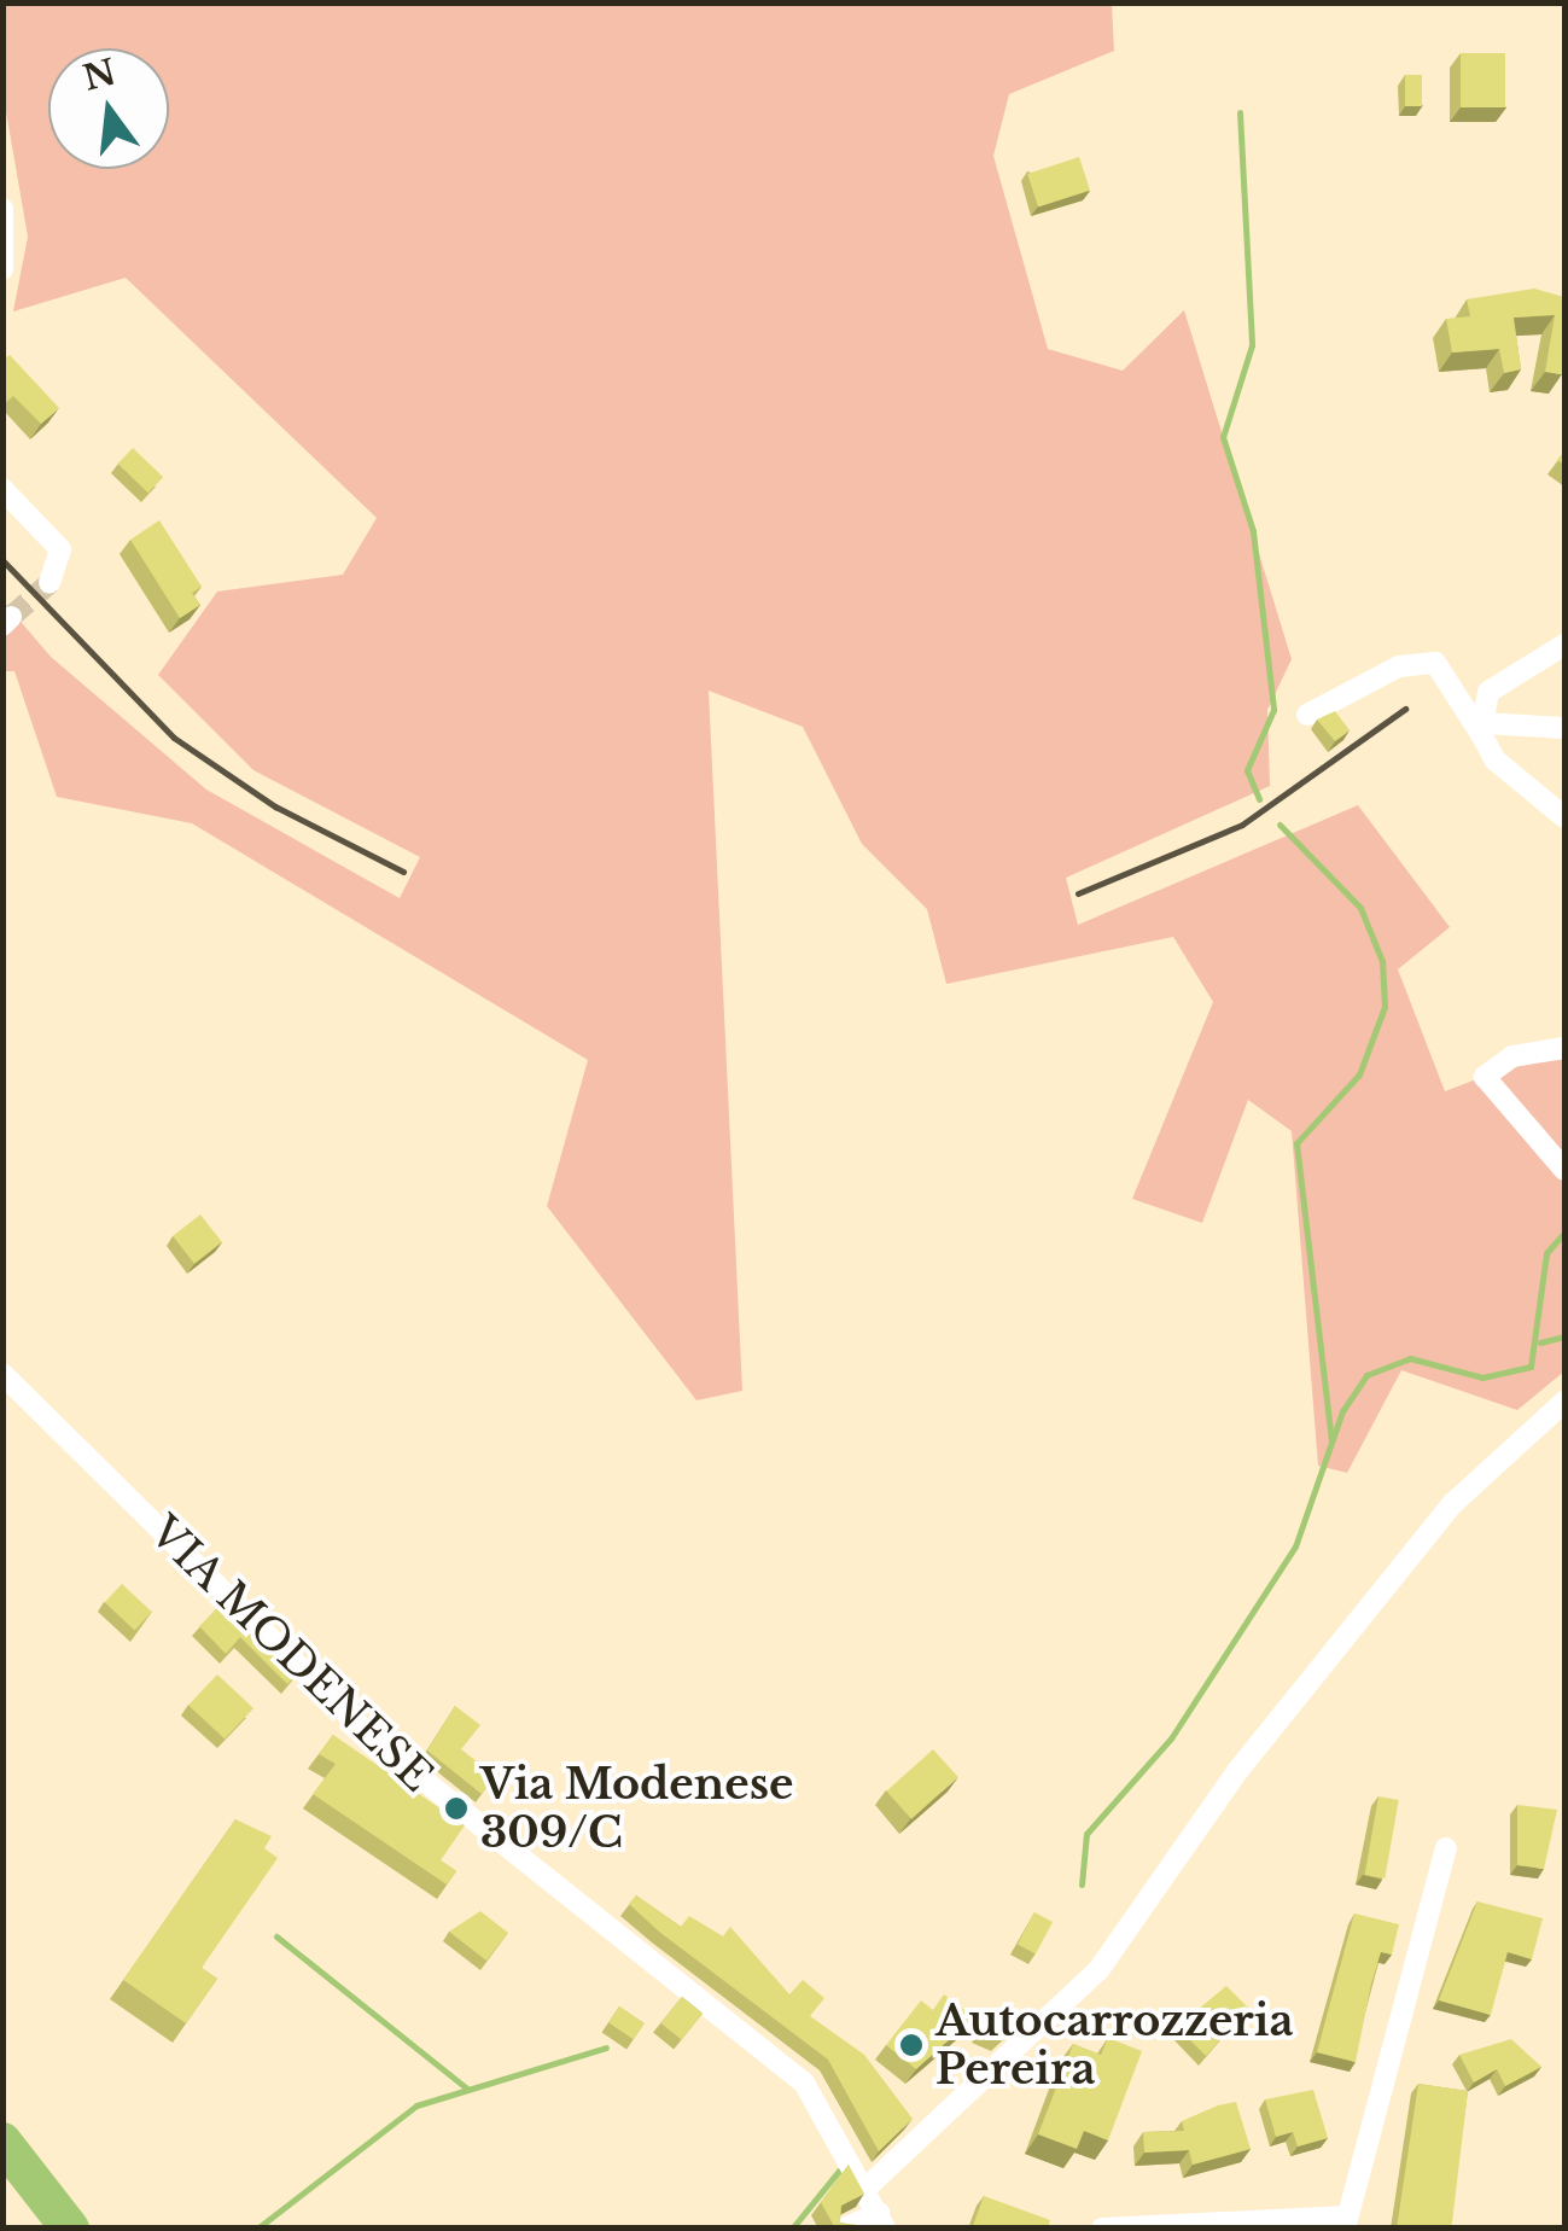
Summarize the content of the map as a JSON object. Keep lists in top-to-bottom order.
{
  "streets": {
    "street": ["VIA MODENESE"]
  },
  "places": ["Via Modenese 309/C", "Autocarrozzeria Pereira"],
  "north": "top"
}
